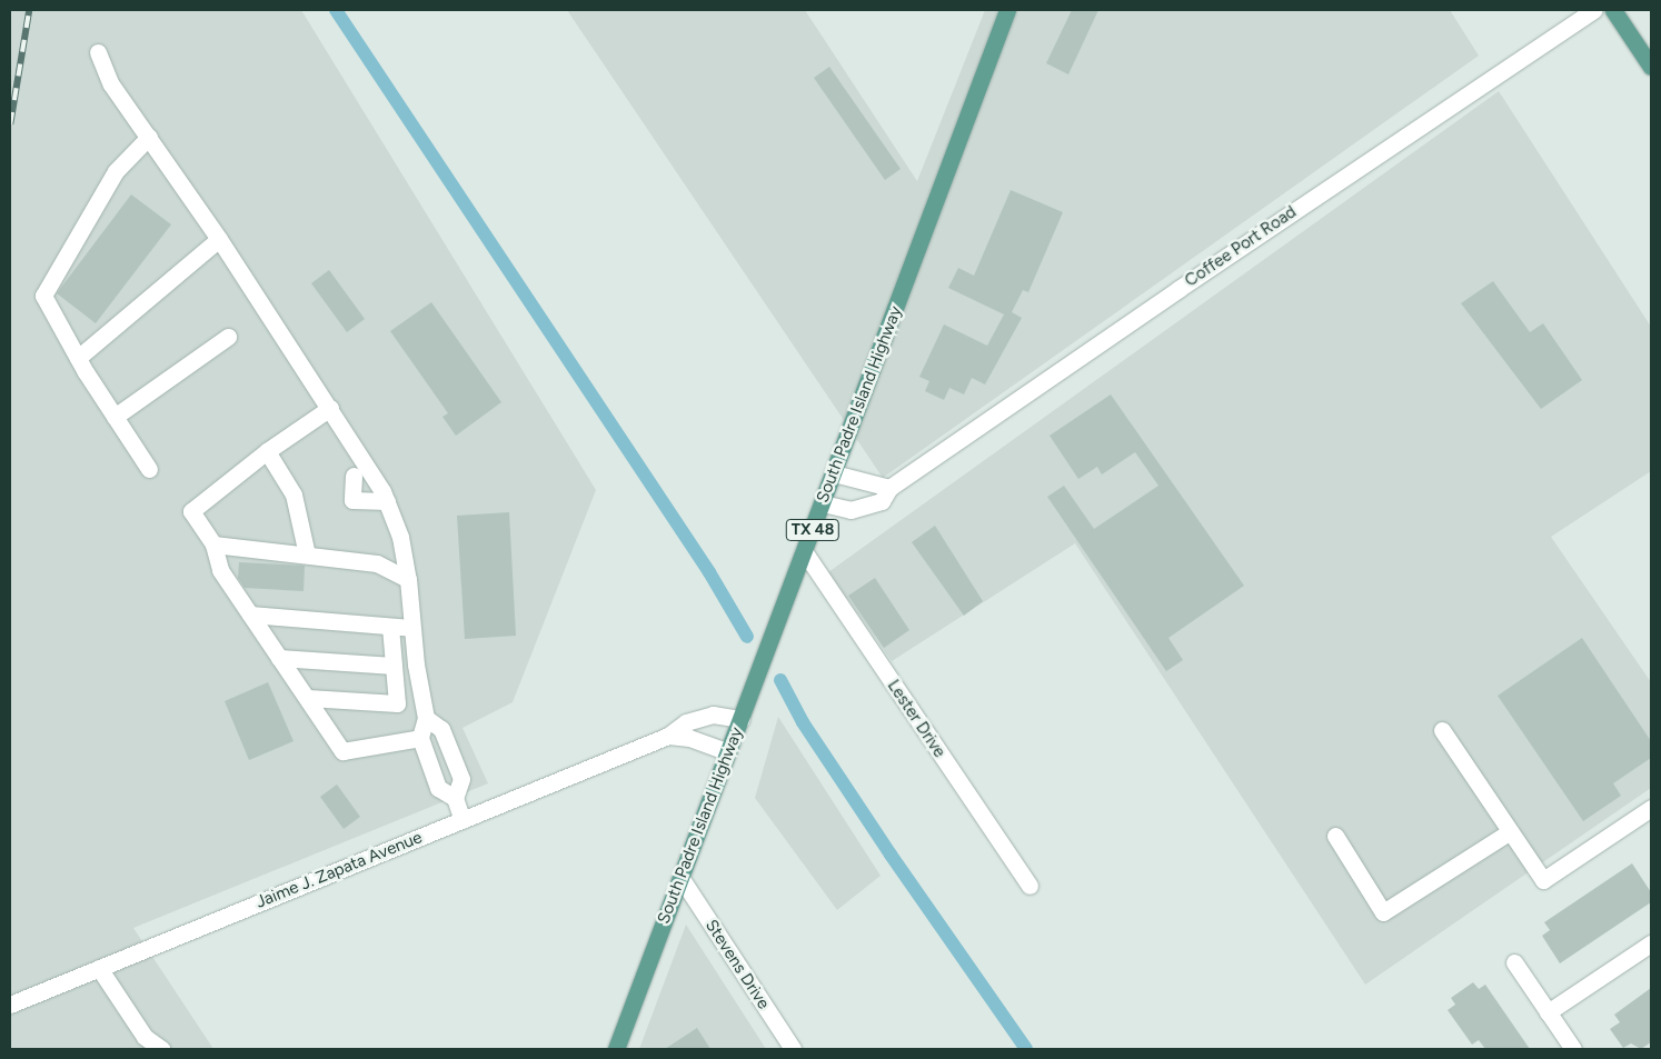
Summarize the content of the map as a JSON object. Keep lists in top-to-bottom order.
{
  "streets": {
    "main road": ["South Padre Island Highway", "TX 48"],
    "street": [
      "Coffee Port Road",
      "Lester Drive",
      "Jaime J. Zapata Avenue",
      "Stevens Drive"
    ]
  },
  "crossings": [
    ["Coffee Port Road", "South Padre Island Highway"],
    ["South Padre Island Highway", "Lester Drive"],
    ["South Padre Island Highway", "Jaime J. Zapata Avenue"],
    ["South Padre Island Highway", "Stevens Drive"]
  ]
}
